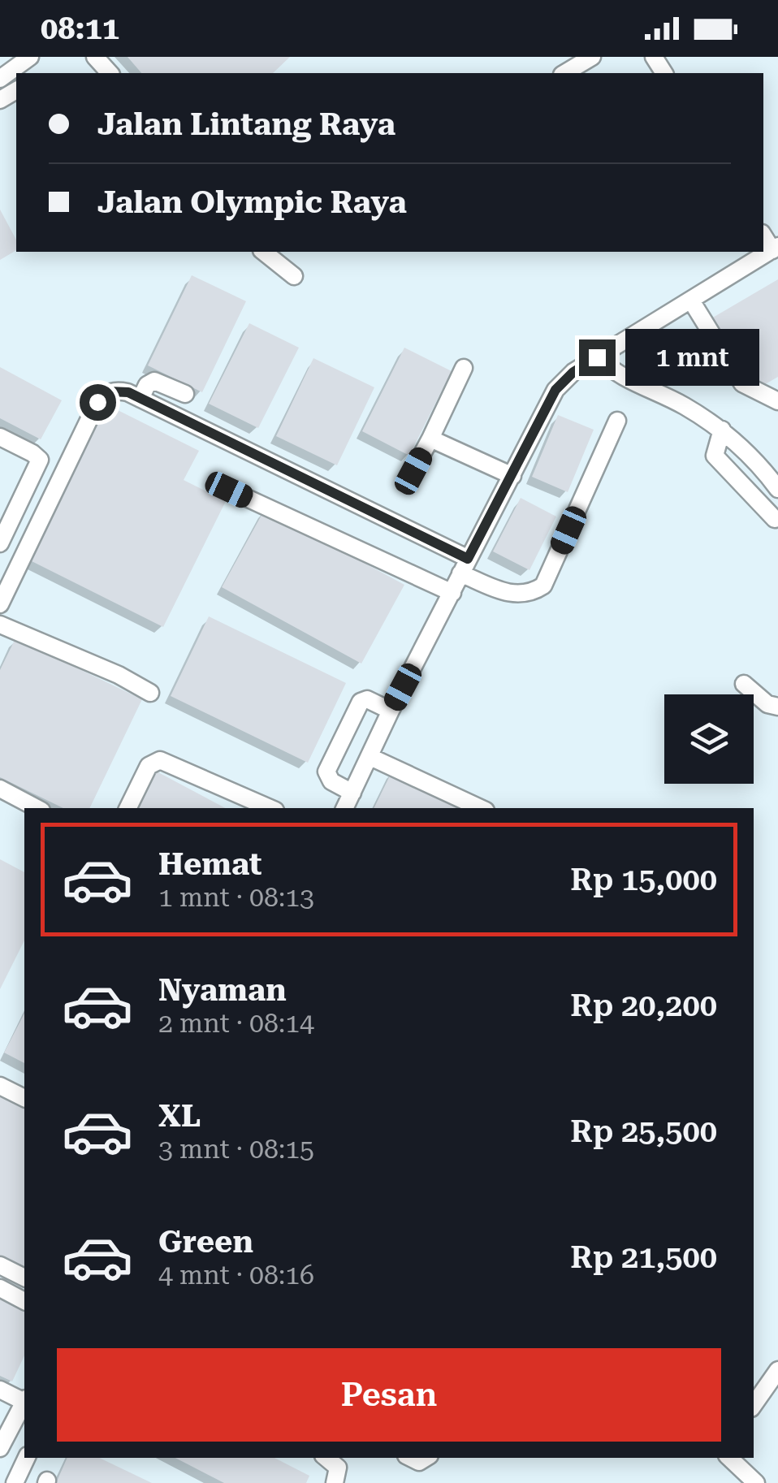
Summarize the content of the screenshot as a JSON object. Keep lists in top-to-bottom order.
{
  "page": {
    "status": "08:11",
    "banner": ["Jalan Lintang Raya", "Jalan Olympic Raya"],
    "bubble": "1 mnt",
    "list": [
      {
        "name": "Hemat",
        "note": "1 mnt · 08:13",
        "value": "Rp 15,000"
      },
      {
        "name": "Nyaman",
        "note": "2 mnt · 08:14",
        "value": "Rp 20,200"
      },
      {
        "name": "XL",
        "note": "3 mnt · 08:15",
        "value": "Rp 25,500"
      },
      {
        "name": "Green",
        "note": "4 mnt · 08:16",
        "value": "Rp 21,500"
      }
    ],
    "buttons": "Pesan"
  }
}
